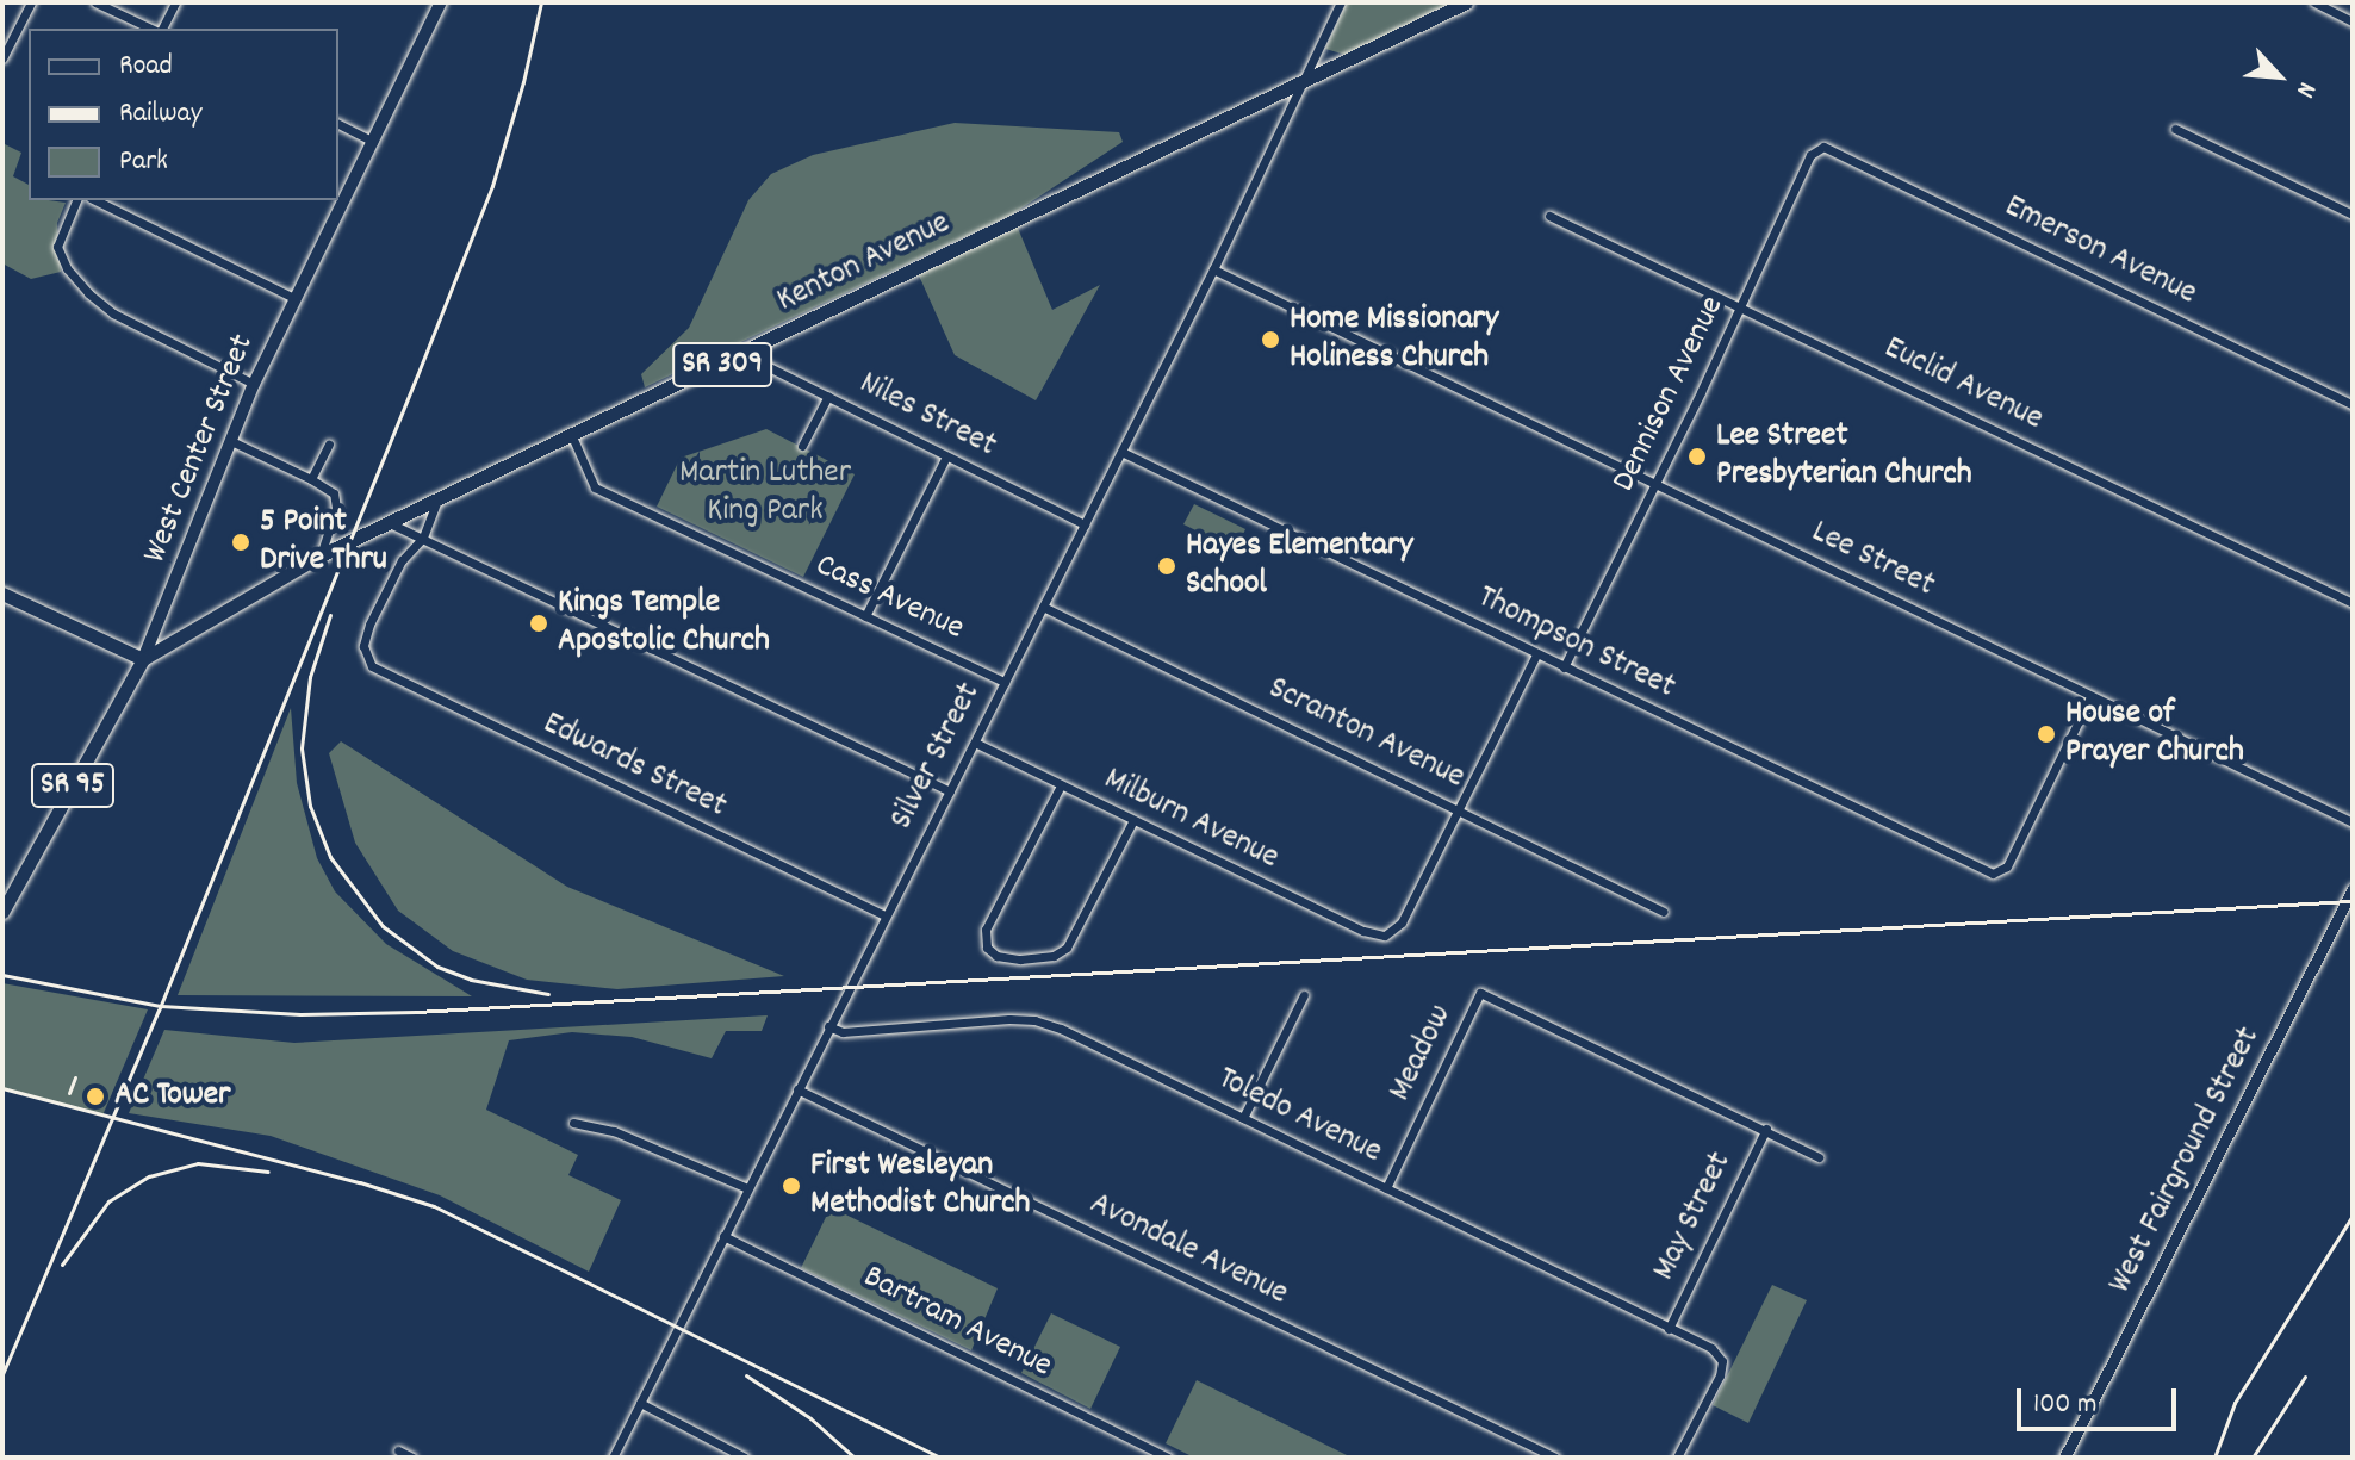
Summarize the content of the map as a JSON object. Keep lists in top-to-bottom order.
{
  "streets": {
    "main road": [
      "Kenton Avenue",
      "SR 309",
      "West Center Street",
      "SR 95"
    ],
    "street": [
      "Emerson Avenue",
      "Euclid Avenue",
      "Dennison Avenue",
      "Niles Street",
      "Lee Street",
      "Cass Avenue",
      "Thompson Street",
      "Scranton Avenue",
      "Silver Street",
      "Edwards Street",
      "Milburn Avenue",
      "Meadow",
      "Toledo Avenue",
      "West Fairground Street",
      "May Street",
      "Avondale Avenue",
      "Bartram Avenue"
    ]
  },
  "crossings": [
    ["Emerson Avenue", "Dennison Avenue"],
    ["Kenton Avenue", "SR 309"],
    ["Kenton Avenue", "Niles Street"],
    ["Kenton Avenue", "West Center Street"],
    ["Kenton Avenue", "Cass Avenue"],
    ["Kenton Avenue", "Silver Street"],
    ["SR 309", "Silver Street"],
    ["Euclid Avenue", "Dennison Avenue"],
    ["Dennison Avenue", "Lee Street"],
    ["Dennison Avenue", "Thompson Street"],
    ["Niles Street", "Silver Street"],
    ["Lee Street", "Thompson Street"],
    ["Lee Street", "Silver Street"],
    ["Cass Avenue", "Silver Street"],
    ["Thompson Street", "Silver Street"],
    ["Scranton Avenue", "Silver Street"],
    ["Scranton Avenue", "Milburn Avenue"],
    ["Silver Street", "Edwards Street"],
    ["Silver Street", "Milburn Avenue"],
    ["Silver Street", "Toledo Avenue"],
    ["Silver Street", "Avondale Avenue"],
    ["Silver Street", "Bartram Avenue"],
    ["Meadow", "Toledo Avenue"],
    ["Meadow", "May Street"],
    ["Toledo Avenue", "May Street"]
  ],
  "parks": ["Martin Luther King Park"],
  "places": [
    "Home Missionary Holiness Church",
    "Lee Street Presbyterian Church",
    "5 Point Drive Thru",
    "Hayes Elementary School",
    "Kings Temple Apostolic Church",
    "House of Prayer Church",
    "AC Tower",
    "First Wesleyan Methodist Church"
  ],
  "legend": ["Road", "Railway", "Park"],
  "scale_bar": "100 m",
  "north": "bottom right"
}
